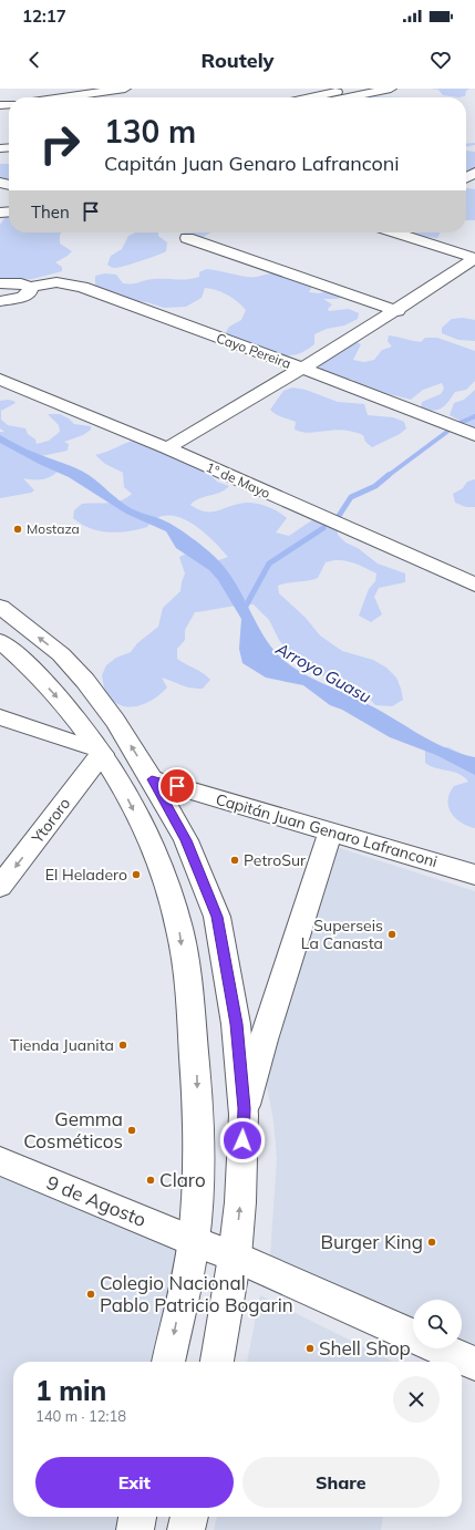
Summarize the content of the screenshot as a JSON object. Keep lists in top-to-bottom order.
{
  "streets": {
    "main road": [
      "Cayo Pereira",
      "1º de Mayo",
      "Ytororo",
      "Capitán Juan Genaro Lafranconi",
      "9 de Agosto"
    ]
  },
  "one_way": ["Ytororo"],
  "water": ["Arroyo Guasu"],
  "places": [
    "Mostaza",
    "PetroSur",
    "El Heladero",
    "Superseis La Canasta",
    "Tienda Juanita",
    "Gemma Cosméticos",
    "Claro",
    "Burger King",
    "Colegio Nacional Pablo Patricio Bogarin",
    "Shell Shop"
  ],
  "page": {
    "status": "12:17",
    "header": "Routely",
    "turn": ["130 m", "Capitán Juan Genaro Lafranconi"],
    "then": "Then",
    "heading": ["1 min", "140 m · 12:18"],
    "buttons": ["Exit", "Share"]
  }
}
